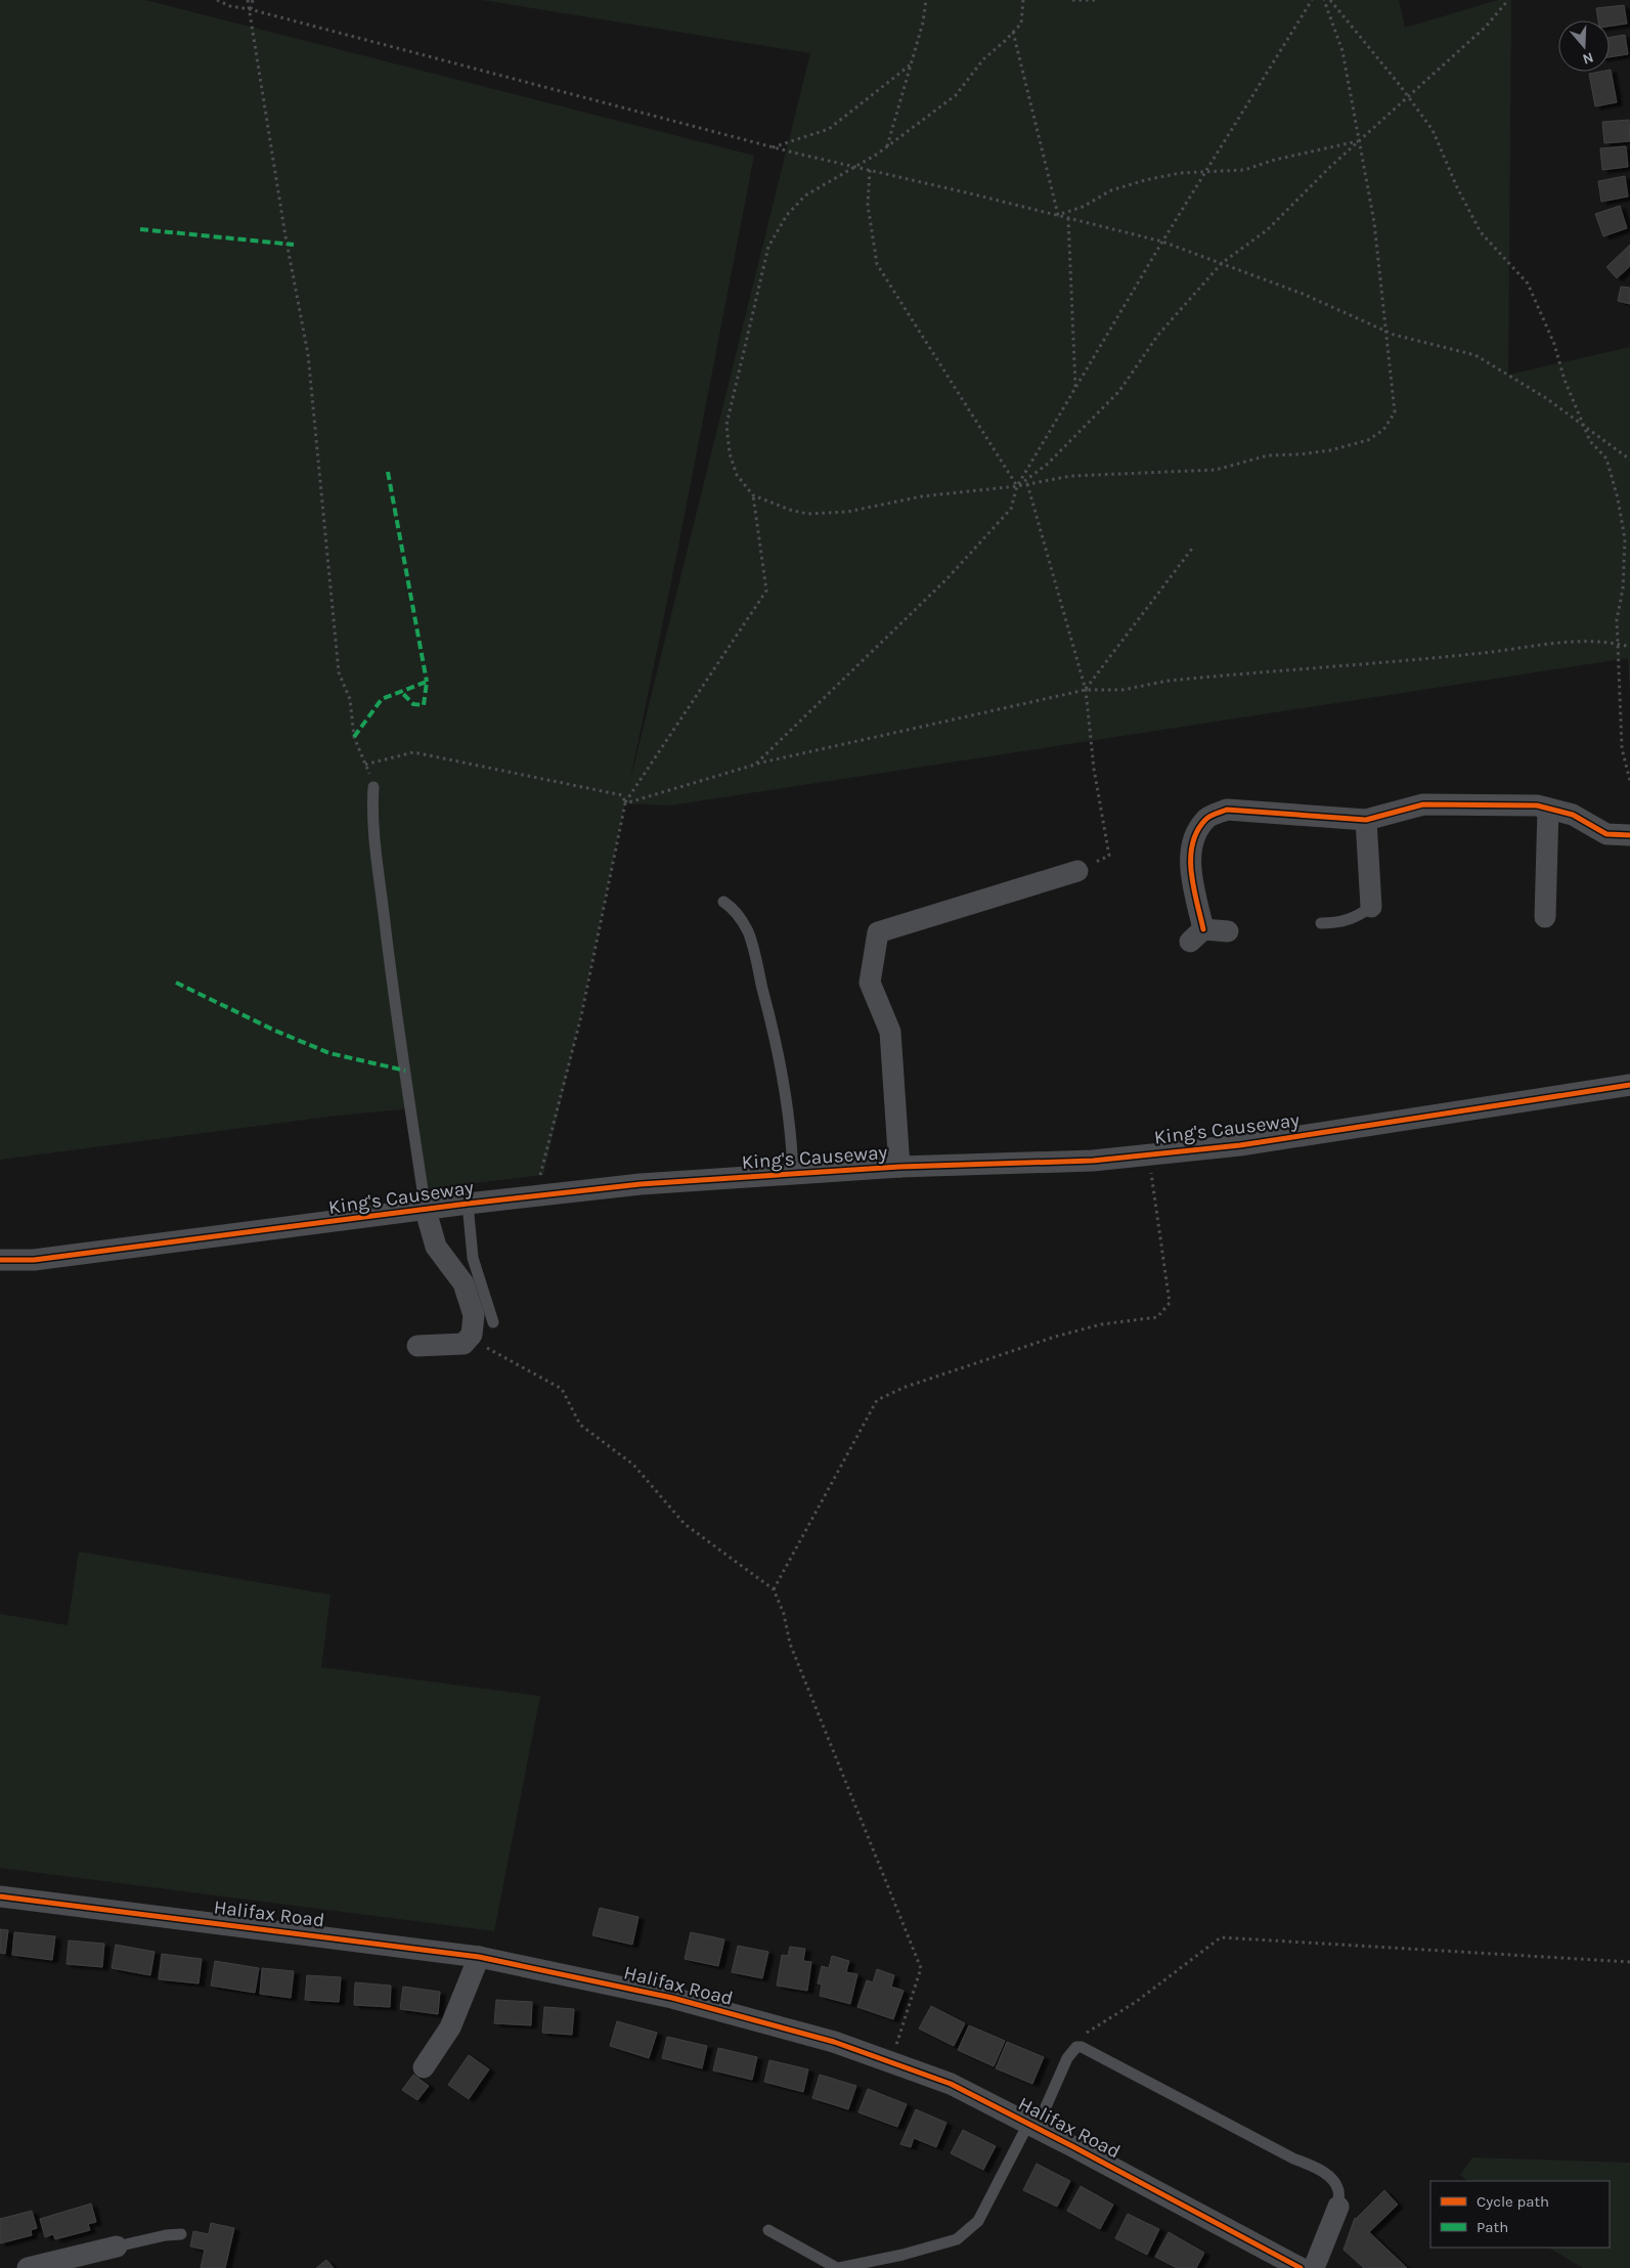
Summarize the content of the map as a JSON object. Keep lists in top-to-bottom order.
{
  "streets": {
    "street": ["King's Causeway", "Halifax Road"]
  },
  "legend": ["Cycle path", "Path"],
  "north": "bottom"
}
